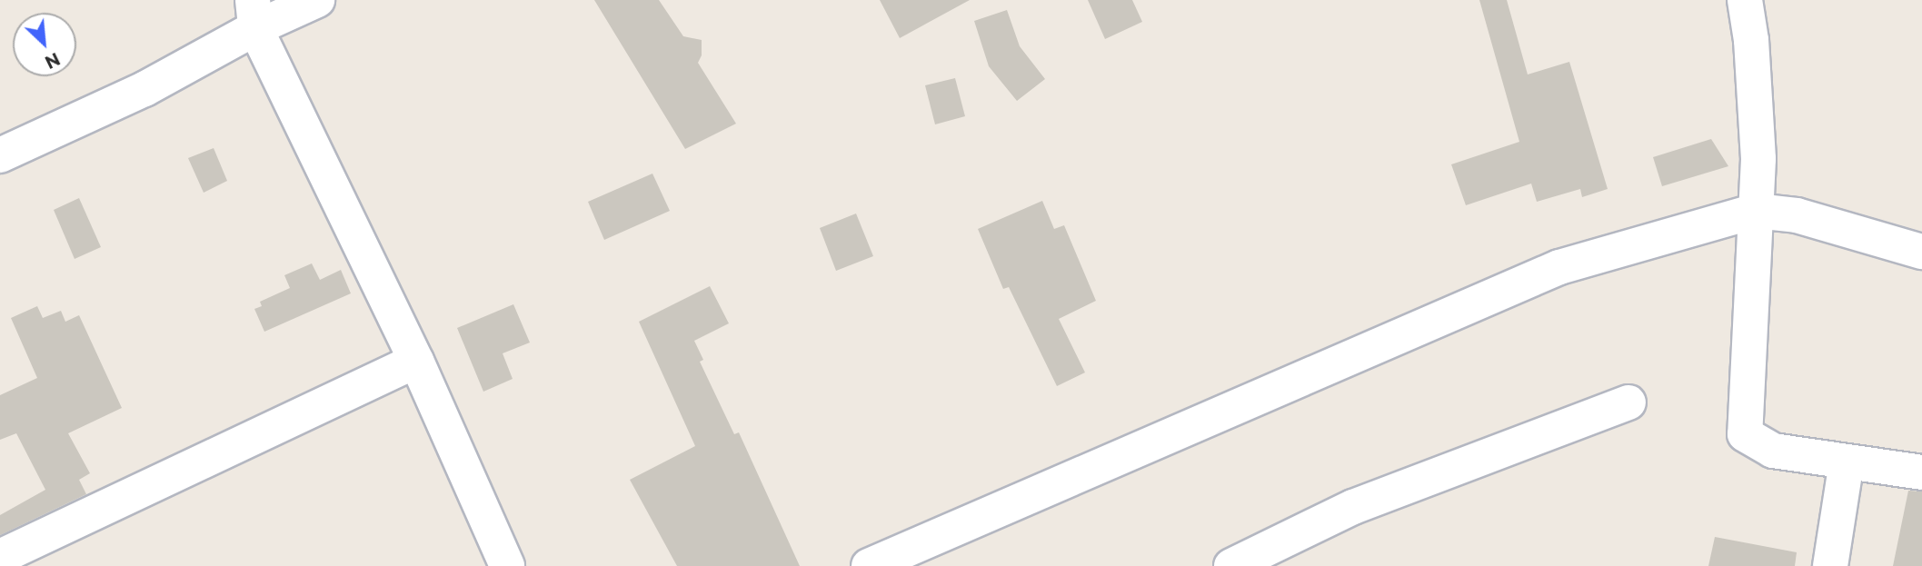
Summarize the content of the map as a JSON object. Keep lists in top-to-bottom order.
{
  "north": "bottom right"
}
